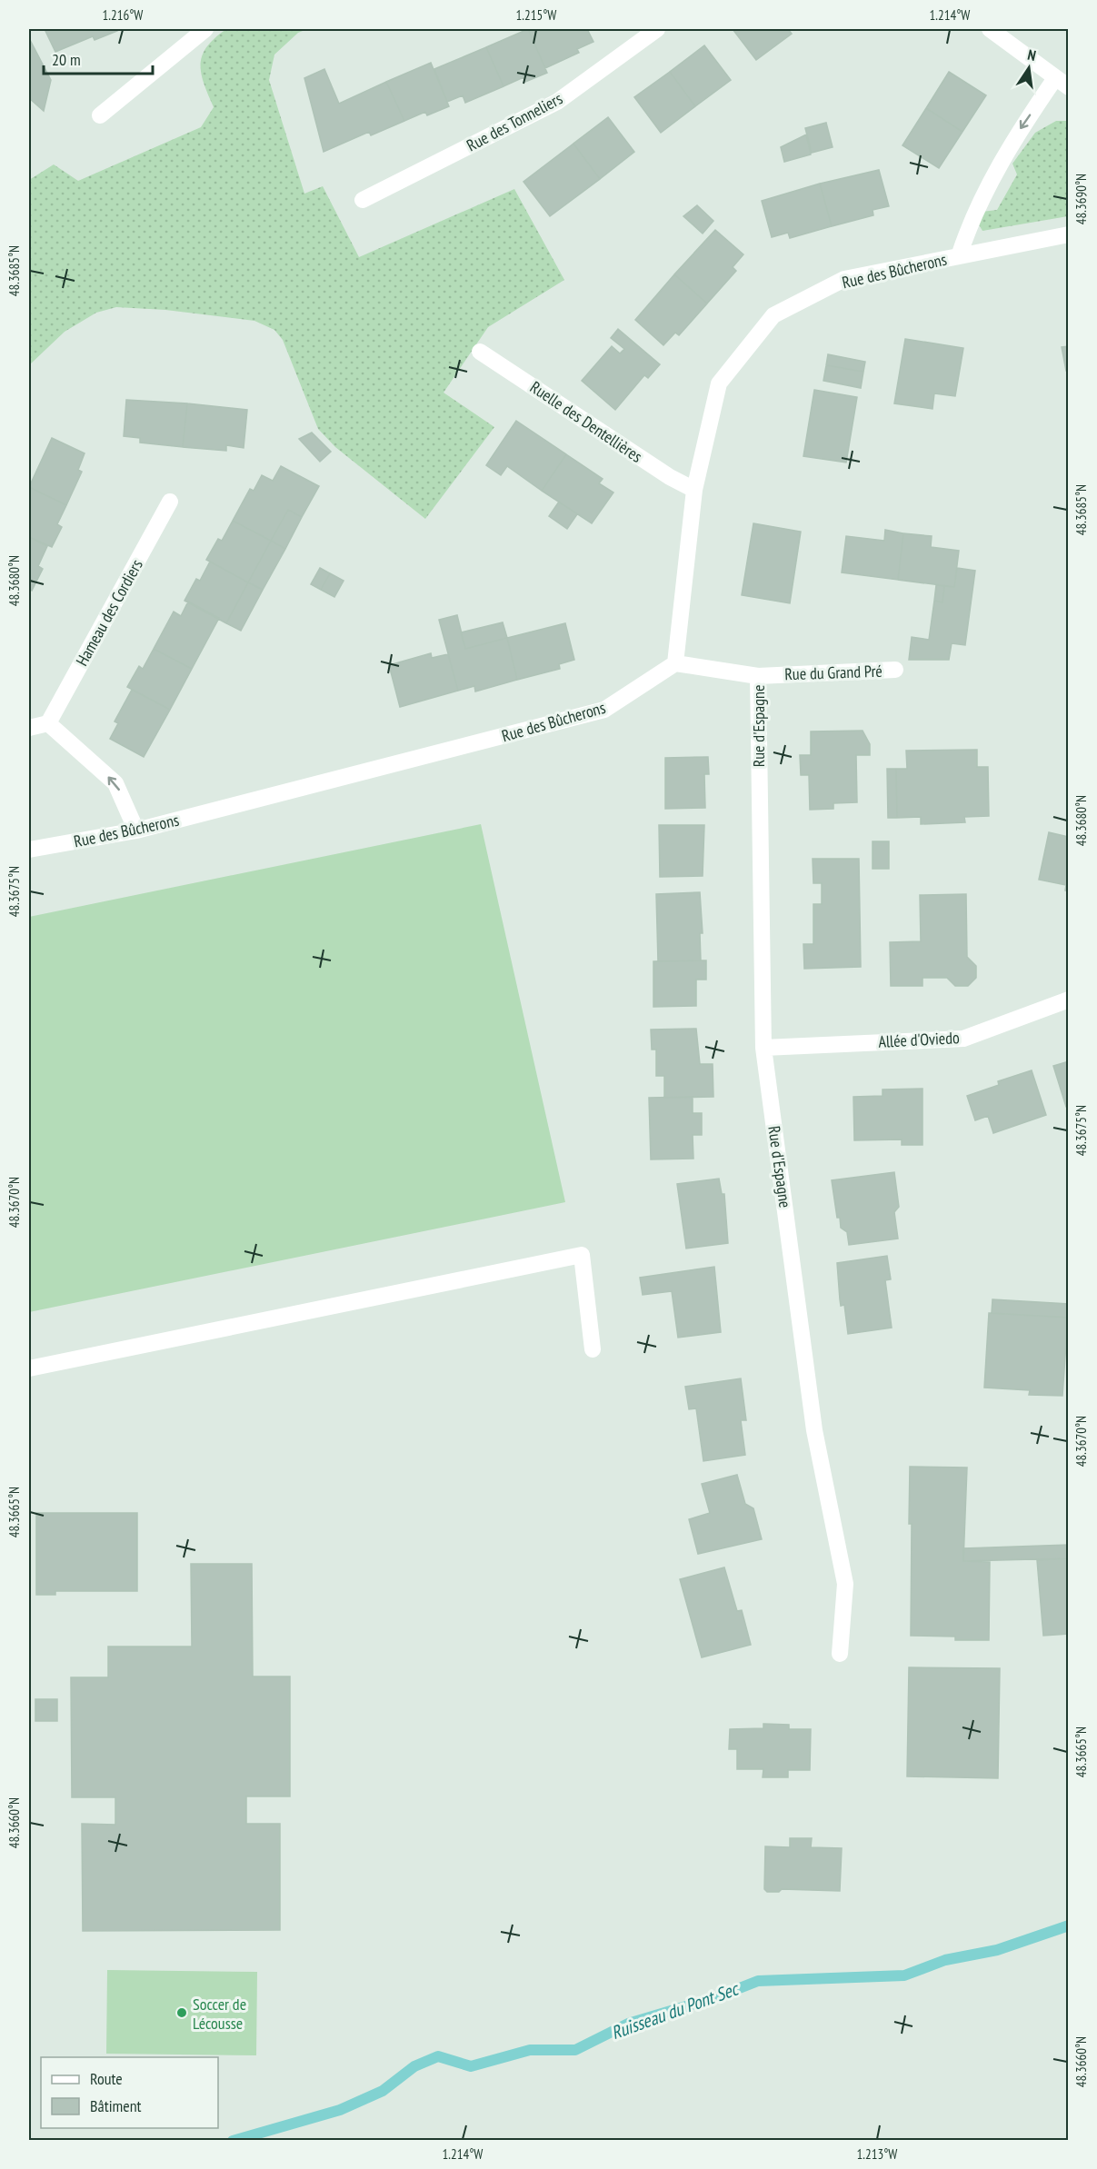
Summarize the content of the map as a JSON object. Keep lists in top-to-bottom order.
{
  "streets": {
    "street": [
      "Rue des Tonneliers",
      "Rue des Bûcherons",
      "Ruelle des Dentellières",
      "Hameau des Cordiers",
      "Rue du Grand Pré",
      "Rue d'Espagne",
      "Allée d'Oviedo"
    ]
  },
  "crossings": [
    ["Rue des Bûcherons", "Ruelle des Dentellières"],
    ["Rue des Bûcherons", "Rue du Grand Pré"],
    ["Rue du Grand Pré", "Rue d'Espagne"],
    ["Rue d'Espagne", "Allée d'Oviedo"]
  ],
  "water": ["Ruisseau du Pont Sec"],
  "places": ["Soccer de Lécousse"],
  "legend": ["Route", "Bâtiment"],
  "scale_bar": "20 m",
  "north": "top",
  "coordinates": [
    "1.216°W",
    "1.215°W",
    "1.214°W",
    "48.3690°N",
    "48.3685°N",
    "48.3680°N",
    "48.3675°N",
    "48.3670°N",
    "48.3665°N",
    "48.3660°N",
    "1.213°W"
  ]
}
